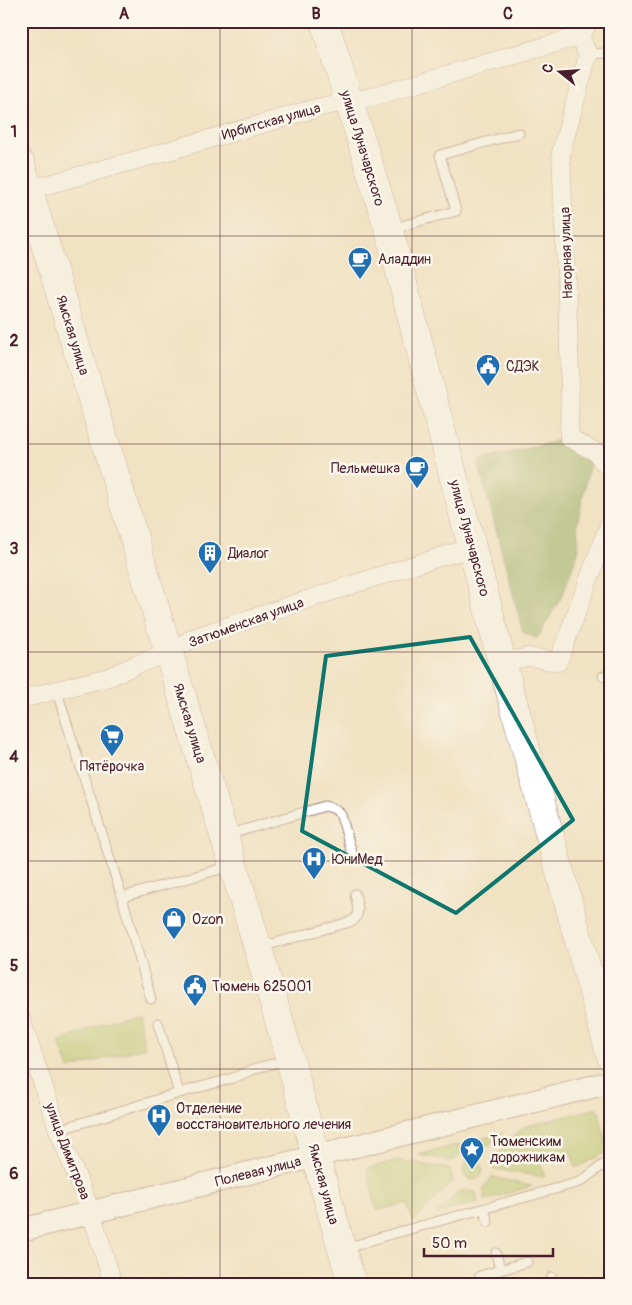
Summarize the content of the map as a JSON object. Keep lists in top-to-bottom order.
{
  "streets": {
    "main road": ["улица Луначарского", "Ямская улица"],
    "street": [
      "Ирбитская улица",
      "Нагорная улица",
      "Затюменская улица",
      "улица Димитрова",
      "Полевая улица"
    ]
  },
  "crossings": [
    ["Ирбитская улица", "улица Луначарского"],
    ["Ирбитская улица", "Ямская улица"],
    ["улица Луначарского", "Затюменская улица"],
    ["Ямская улица", "Затюменская улица"],
    ["Ямская улица", "Полевая улица"],
    ["улица Димитрова", "Полевая улица"]
  ],
  "places": {
    "cafe": ["Аладдин", "Пельмешка"],
    "public building": ["СДЭК", "Тюмень 625001"],
    "building": ["Диалог"],
    "supermarket": ["Пятёрочка"],
    "hospital": ["ЮниМед", "Отделение восстановительного лечения"],
    "shop": ["Ozon"],
    "place": ["Тюменским дорожникам"]
  },
  "scale_bar": "50 m",
  "north": "left",
  "grid": {
    "columns": ["A", "B", "C"],
    "rows": [
      "1",
      "2",
      "3",
      "4",
      "5",
      "6"
    ]
  }
}
